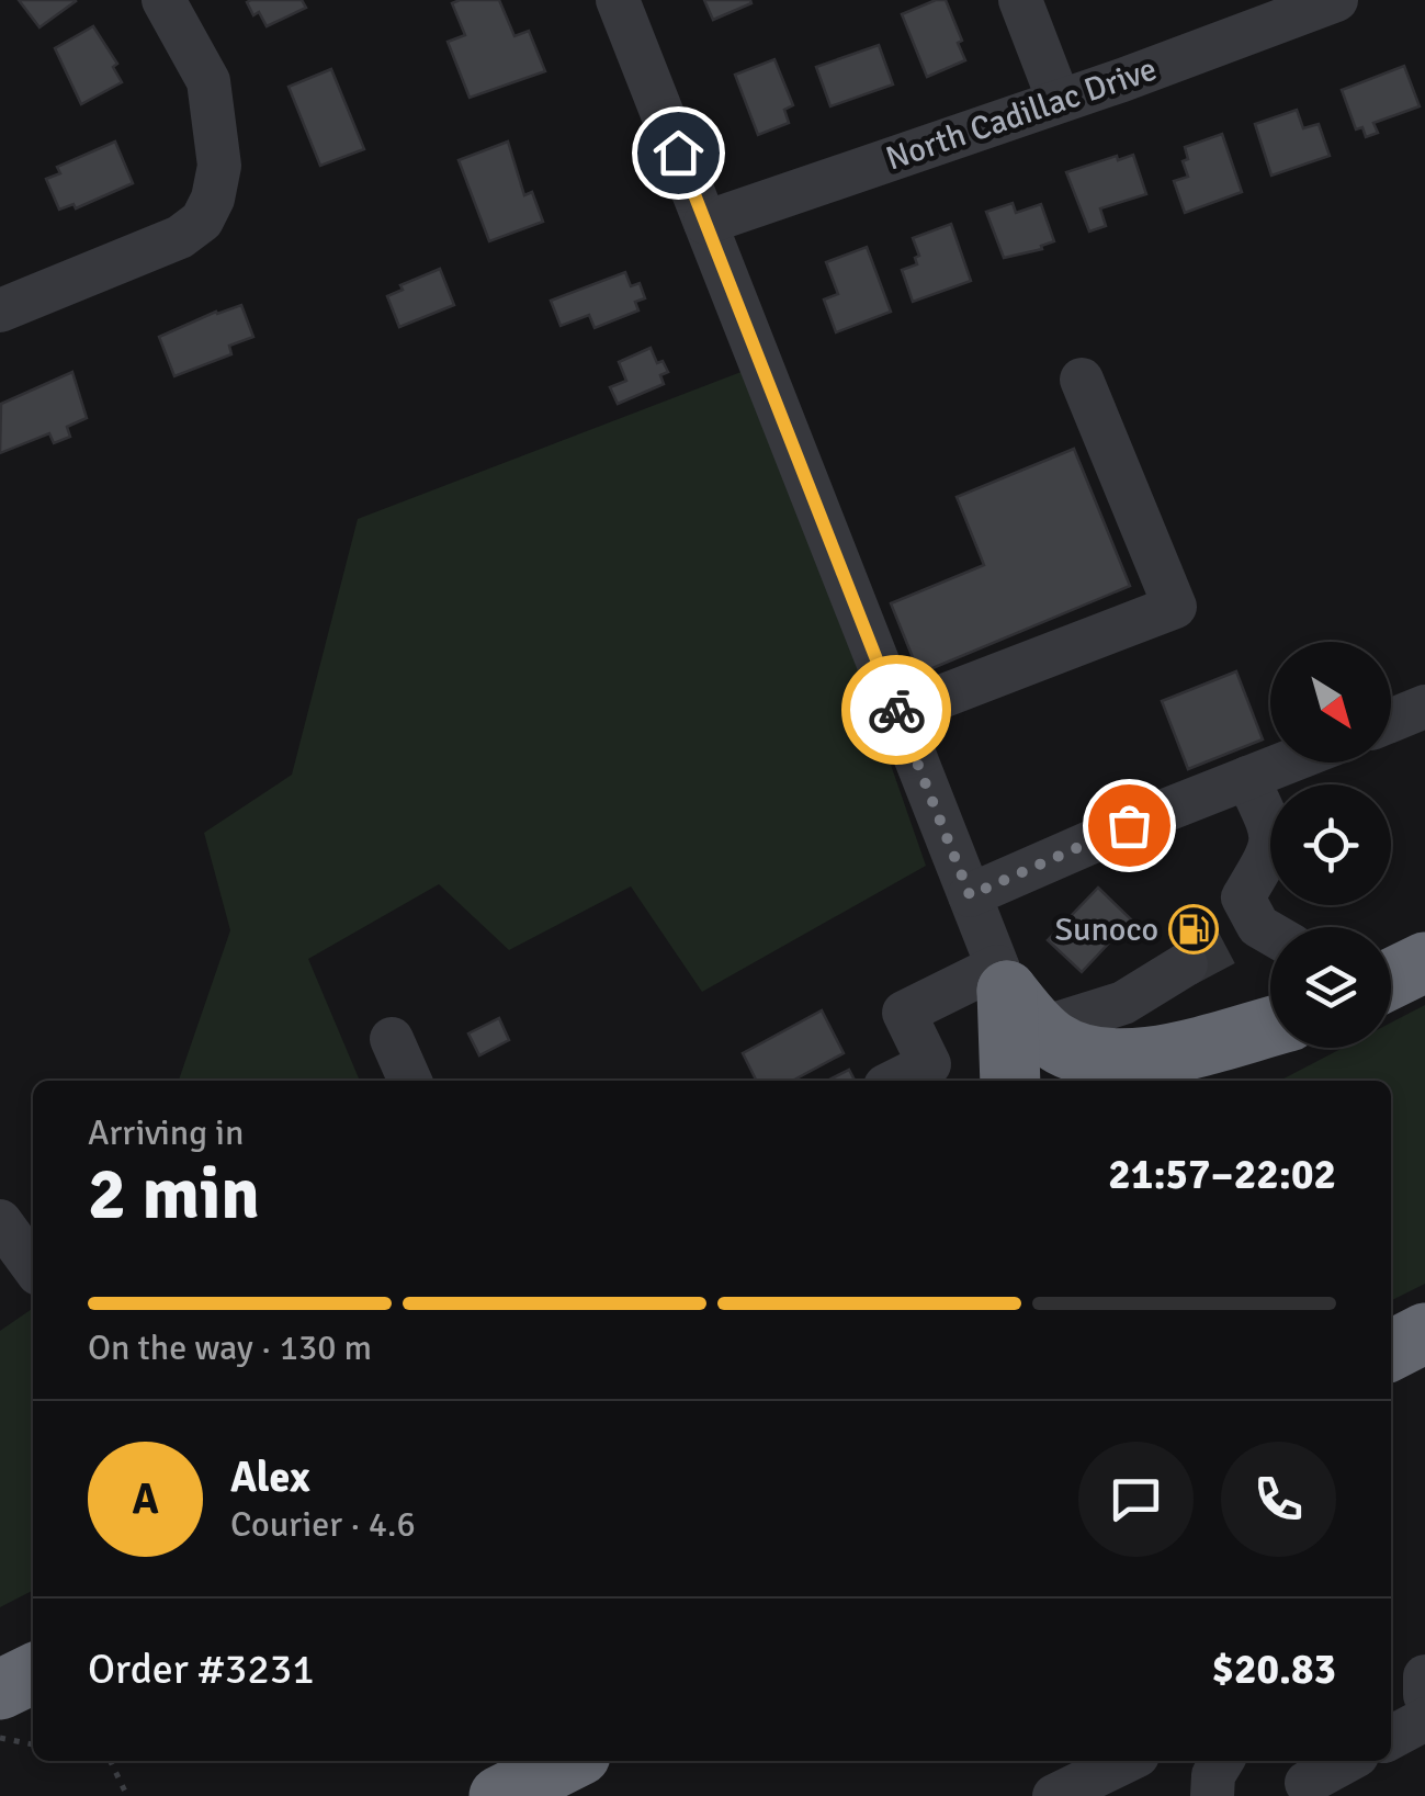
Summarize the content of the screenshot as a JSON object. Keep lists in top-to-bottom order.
{
  "streets": {
    "street": ["North Cadillac Drive"]
  },
  "places": {
    "fuel station": ["Sunoco"]
  },
  "north": "bottom right",
  "page": {
    "heading": ["2 min", "Arriving in", "21:57–22:02"],
    "panel": [
      "Alex",
      "Courier · 4.6",
      "Order #3231",
      "$20.83"
    ],
    "bar": "On the way · 130 m",
    "round": "A"
  }
}
